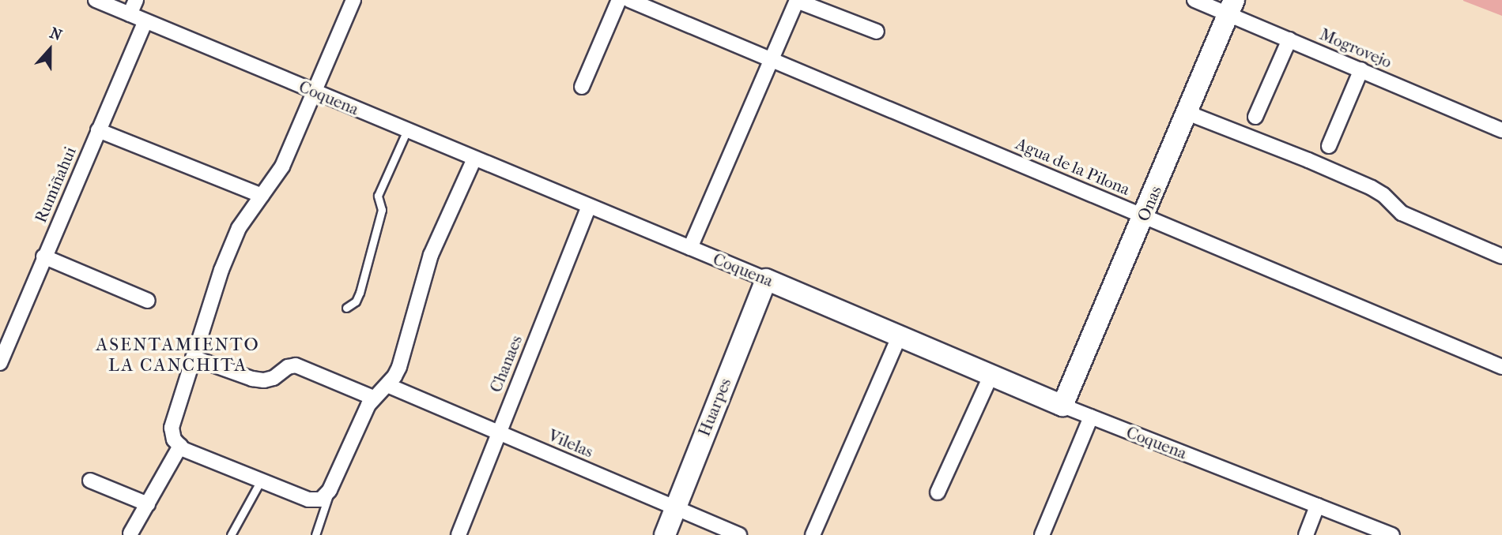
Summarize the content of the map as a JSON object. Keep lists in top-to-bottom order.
{
  "streets": {
    "main road": ["Coquena", "Onas", "Huarpes"],
    "street": [
      "Mogrovejo",
      "Agua de la Pilona",
      "Rumiñahui",
      "Chanaes",
      "Vilelas"
    ]
  },
  "crossings": [
    ["Mogrovejo", "Onas"],
    ["Coquena", "Rumiñahui"],
    ["Coquena", "Onas"],
    ["Coquena", "Chanaes"],
    ["Coquena", "Huarpes"],
    ["Agua de la Pilona", "Onas"],
    ["Chanaes", "Vilelas"],
    ["Huarpes", "Vilelas"]
  ],
  "districts": ["ASENTAMIENTO LA CANCHITA"],
  "north": "top"
}
